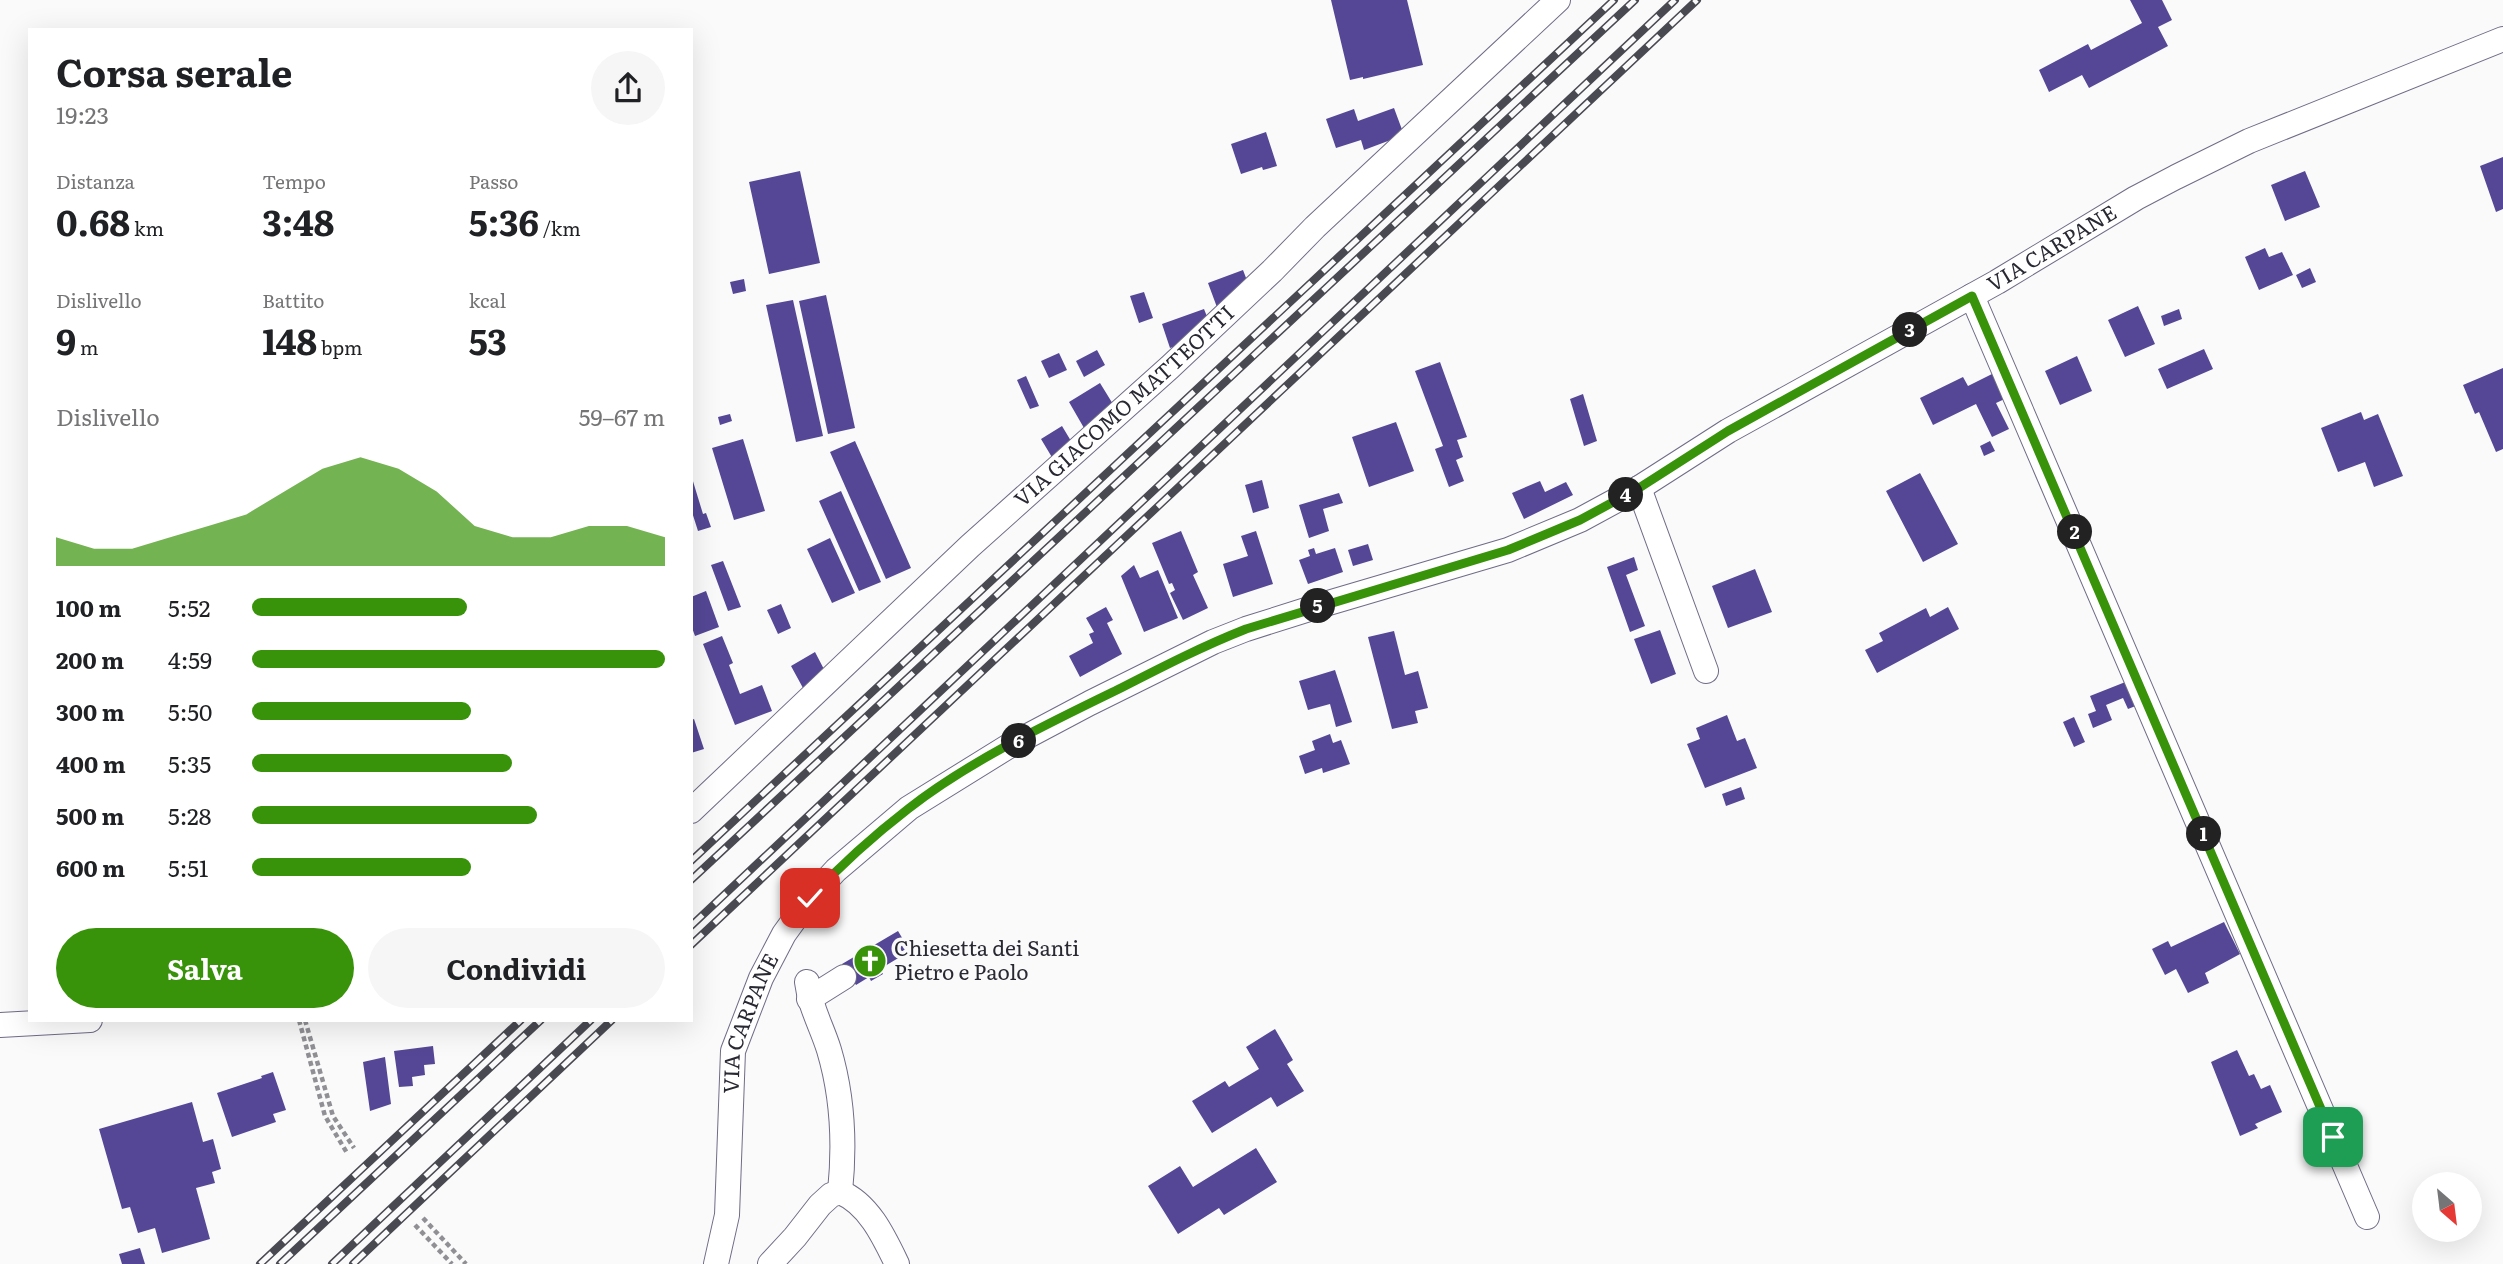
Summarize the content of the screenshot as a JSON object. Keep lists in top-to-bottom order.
{
  "streets": {
    "street": ["VIA CARPANE", "VIA GIACOMO MATTEOTTI"]
  },
  "places": {
    "church": ["Chiesetta dei Santi Pietro e Paolo"]
  },
  "north": "bottom right",
  "page": {
    "heading": ["Corsa serale", "19:23"],
    "stats": [
      ["Distanza", "0.68 km"],
      ["Tempo", "3:48"],
      ["Passo", "5:36 /km"],
      ["Dislivello", "9 m"],
      ["Battito", "148 bpm"],
      ["kcal", "53"]
    ],
    "pins": [
      "3",
      "4",
      "2",
      "5",
      "6",
      "1"
    ],
    "chart": ["Dislivello", "59–67 m"],
    "list": [
      {
        "name": "100 m",
        "note": "5:52"
      },
      {
        "name": "200 m",
        "note": "4:59"
      },
      {
        "name": "300 m",
        "note": "5:50"
      },
      {
        "name": "400 m",
        "note": "5:35"
      },
      {
        "name": "500 m",
        "note": "5:28"
      },
      {
        "name": "600 m",
        "note": "5:51"
      }
    ],
    "buttons": ["Salva", "Condividi"]
  }
}
